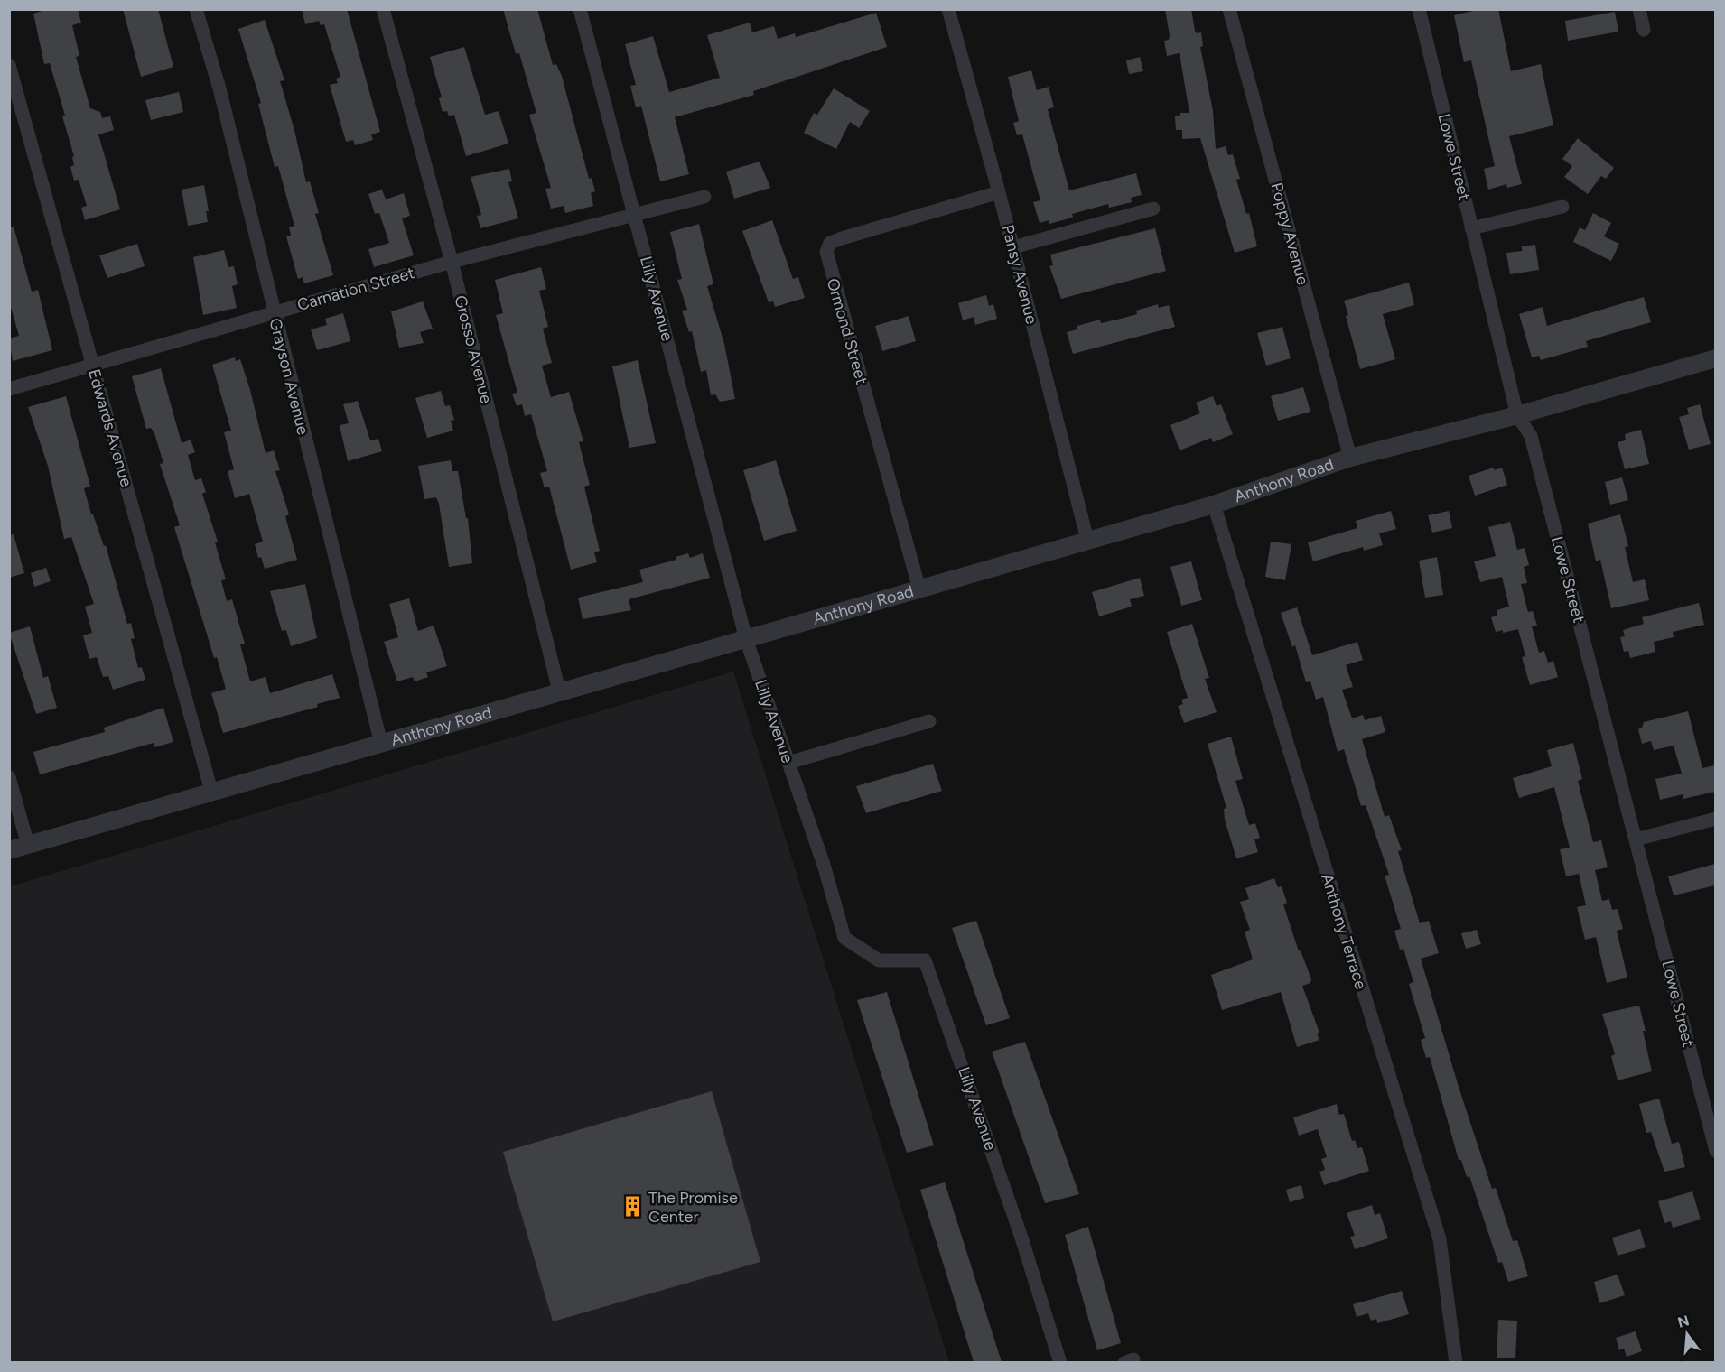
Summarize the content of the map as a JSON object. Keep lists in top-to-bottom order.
{
  "streets": {
    "street": [
      "Lowe Street",
      "Poppy Avenue",
      "Pansy Avenue",
      "Carnation Street",
      "Lilly Avenue",
      "Ormond Street",
      "Grosso Avenue",
      "Grayson Avenue",
      "Edwards Avenue",
      "Anthony Road",
      "Anthony Terrace"
    ]
  },
  "crossings": [
    ["Lowe Street", "Anthony Road"],
    ["Poppy Avenue", "Anthony Road"],
    ["Pansy Avenue", "Ormond Street"],
    ["Pansy Avenue", "Anthony Road"],
    ["Carnation Street", "Lilly Avenue"],
    ["Carnation Street", "Grosso Avenue"],
    ["Carnation Street", "Grayson Avenue"],
    ["Carnation Street", "Edwards Avenue"],
    ["Lilly Avenue", "Anthony Road"],
    ["Ormond Street", "Anthony Road"],
    ["Grosso Avenue", "Anthony Road"],
    ["Grayson Avenue", "Anthony Road"],
    ["Edwards Avenue", "Anthony Road"],
    ["Anthony Road", "Anthony Terrace"]
  ],
  "places": {
    "building": ["The Promise Center"]
  },
  "north": "top"
}
